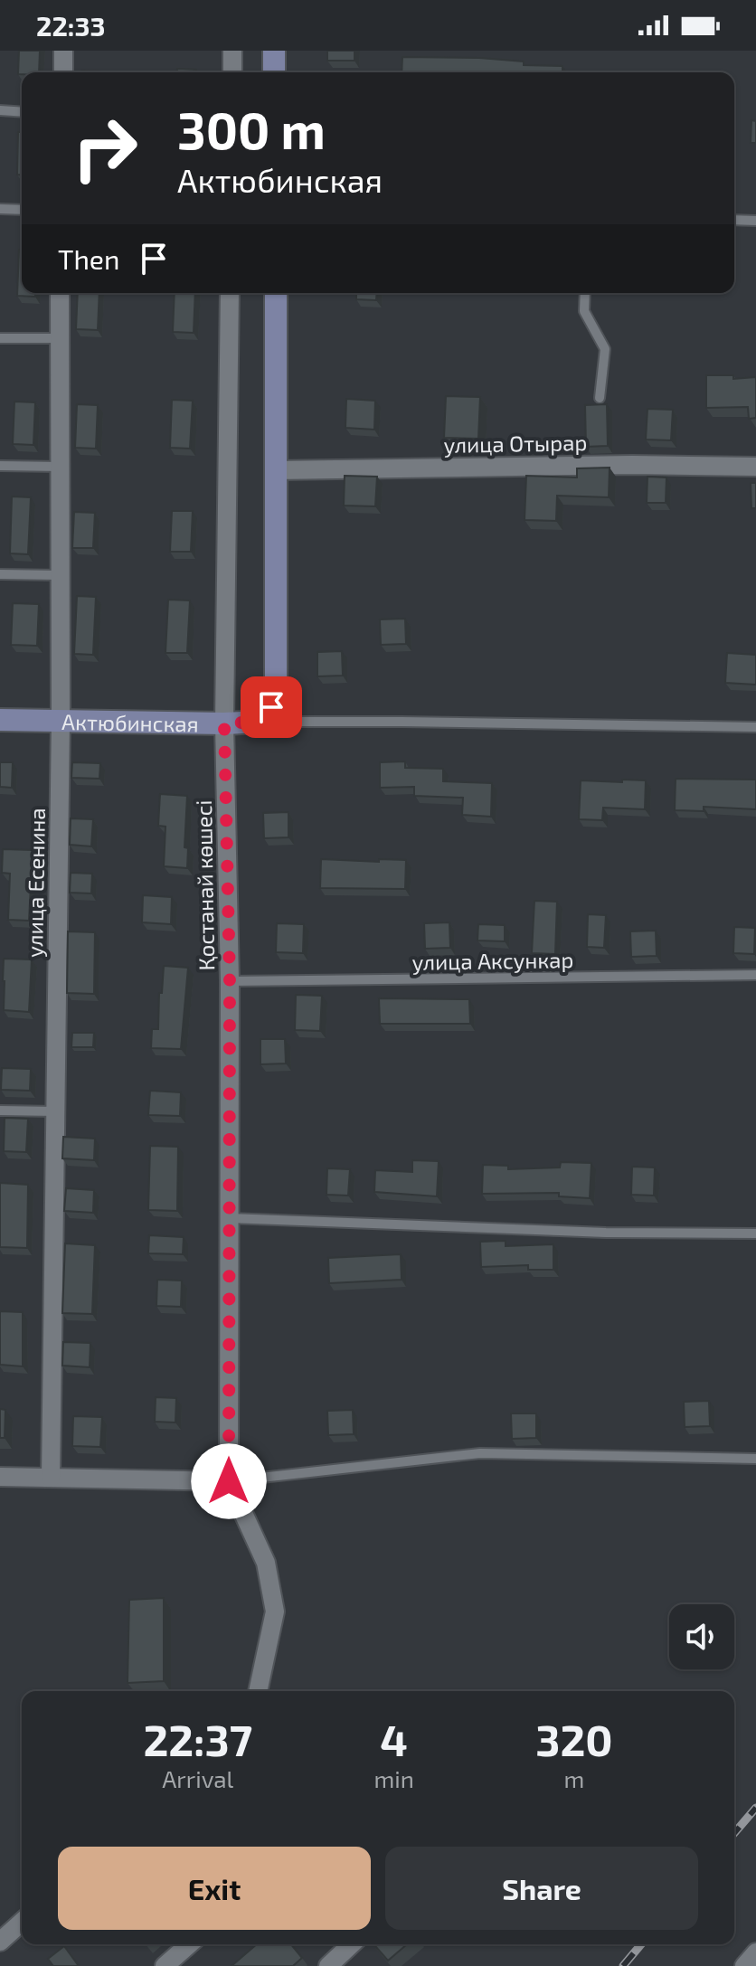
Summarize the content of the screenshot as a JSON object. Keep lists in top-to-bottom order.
{
  "streets": {
    "street": [
      "улица Отырар",
      "Актюбинская",
      "улица Есенина",
      "Қостанай көшесі"
    ],
    "lane": ["улица Аксункар"]
  },
  "crossings": [
    ["Актюбинская", "улица Есенина"],
    ["Актюбинская", "Қостанай көшесі"],
    ["Қостанай көшесі", "улица Аксункар"]
  ],
  "page": {
    "status": "22:33",
    "turn": ["300 m", "Актюбинская"],
    "then": "Then",
    "eta": [
      "22:37",
      "Arrival",
      "4",
      "min",
      "320",
      "m"
    ],
    "buttons": ["Exit", "Share"]
  }
}
